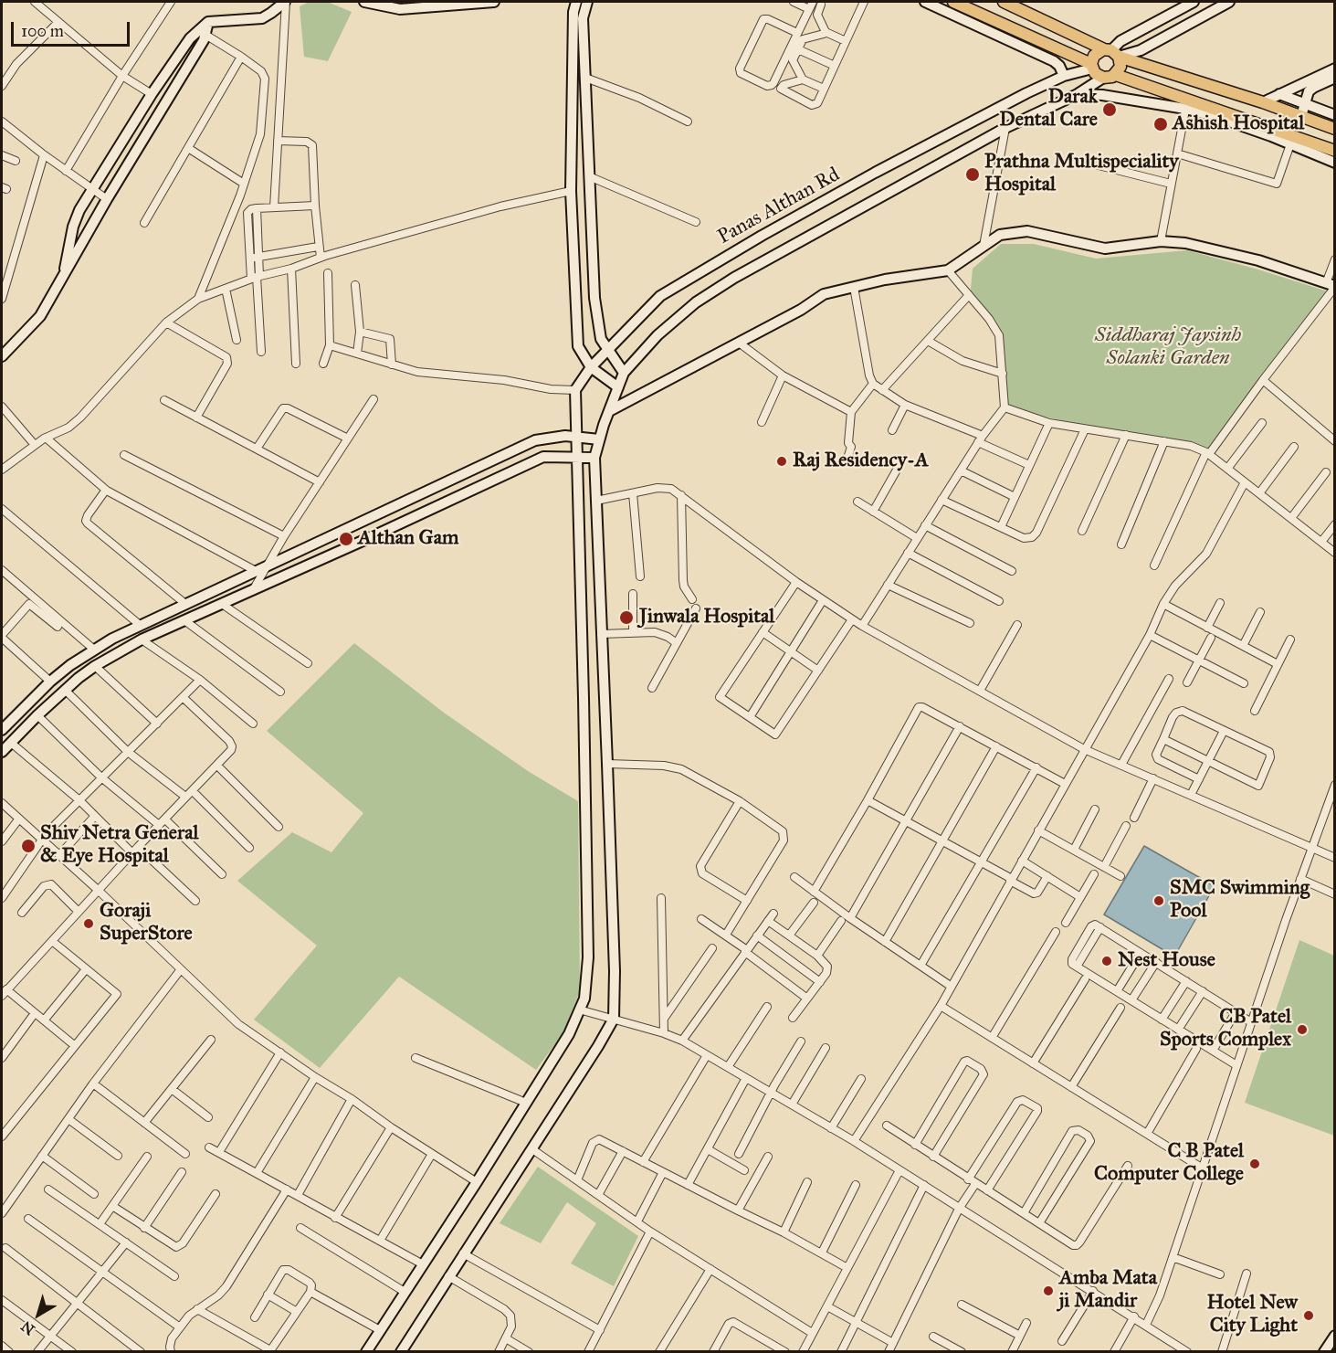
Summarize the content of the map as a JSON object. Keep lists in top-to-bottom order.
{
  "streets": {
    "street": ["Panas Althan Rd"]
  },
  "parks": ["Siddharaj Jaysinh Solanki Garden"],
  "places": [
    "Darak Dental Care",
    "Ashish Hospital",
    "Prathna Multispeciality Hospital",
    "Raj Residency-A",
    "Althan Gam",
    "Jinwala Hospital",
    "Shiv Netra General & Eye Hospital",
    "SMC Swimming Pool",
    "Goraji SuperStore",
    "Nest House",
    "CB Patel Sports Complex",
    "C B Patel Computer College",
    "Amba Mata ji Mandir",
    "Hotel New City Light"
  ],
  "scale_bar": "100 m",
  "north": "bottom left"
}
